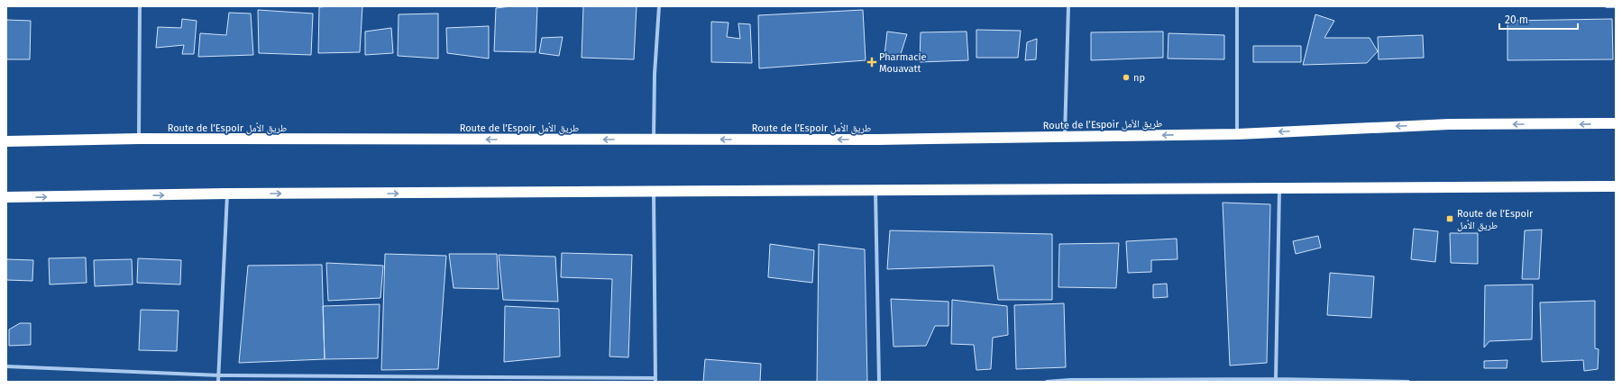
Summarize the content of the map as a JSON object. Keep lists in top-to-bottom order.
{
  "streets": {
    "highway": ["Route de l’Espoir طريق الأمل"]
  },
  "places": {
    "health": ["Pharmacie Mouavatt"],
    "other": ["np"],
    "transit": ["Route de l’Espoir طريق الأمل"]
  },
  "scale_bar": "20 m"
}
